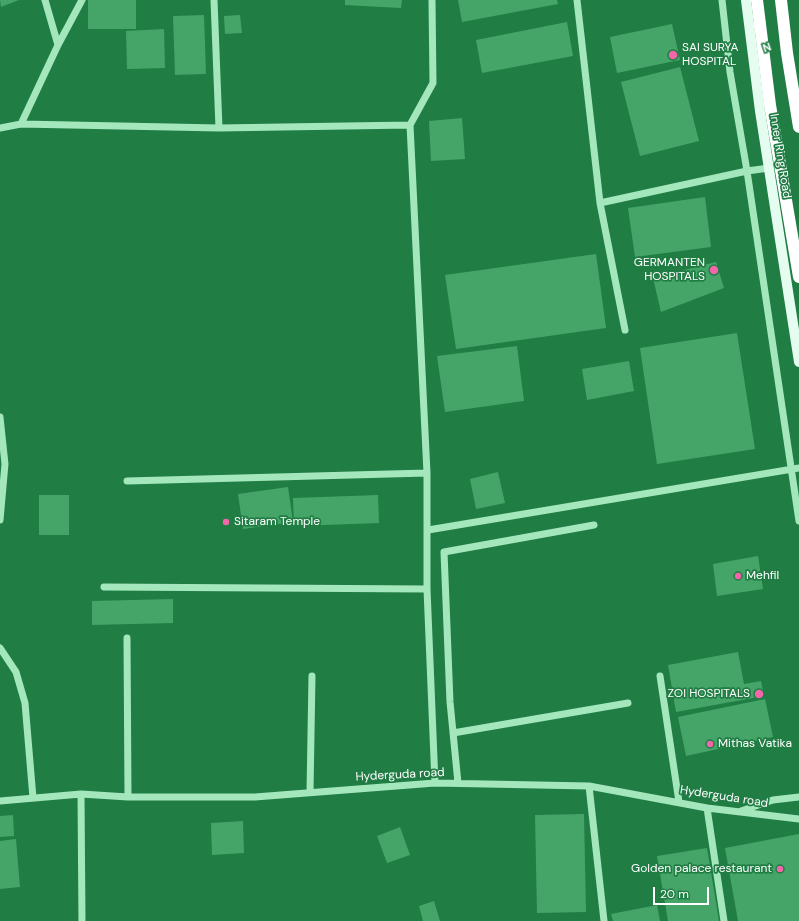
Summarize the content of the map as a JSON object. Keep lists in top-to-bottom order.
{
  "streets": {
    "main road": ["Inner Ring Road"],
    "street": ["Hyderguda road"]
  },
  "places": [
    "SAI SURYA HOSPITAL",
    "GERMANTEN HOSPITALS",
    "Sitaram Temple",
    "Mehfil",
    "ZOI HOSPITALS",
    "Mithas Vatika",
    "Golden palace restaurant"
  ],
  "scale_bar": "20 m",
  "north": "bottom"
}
